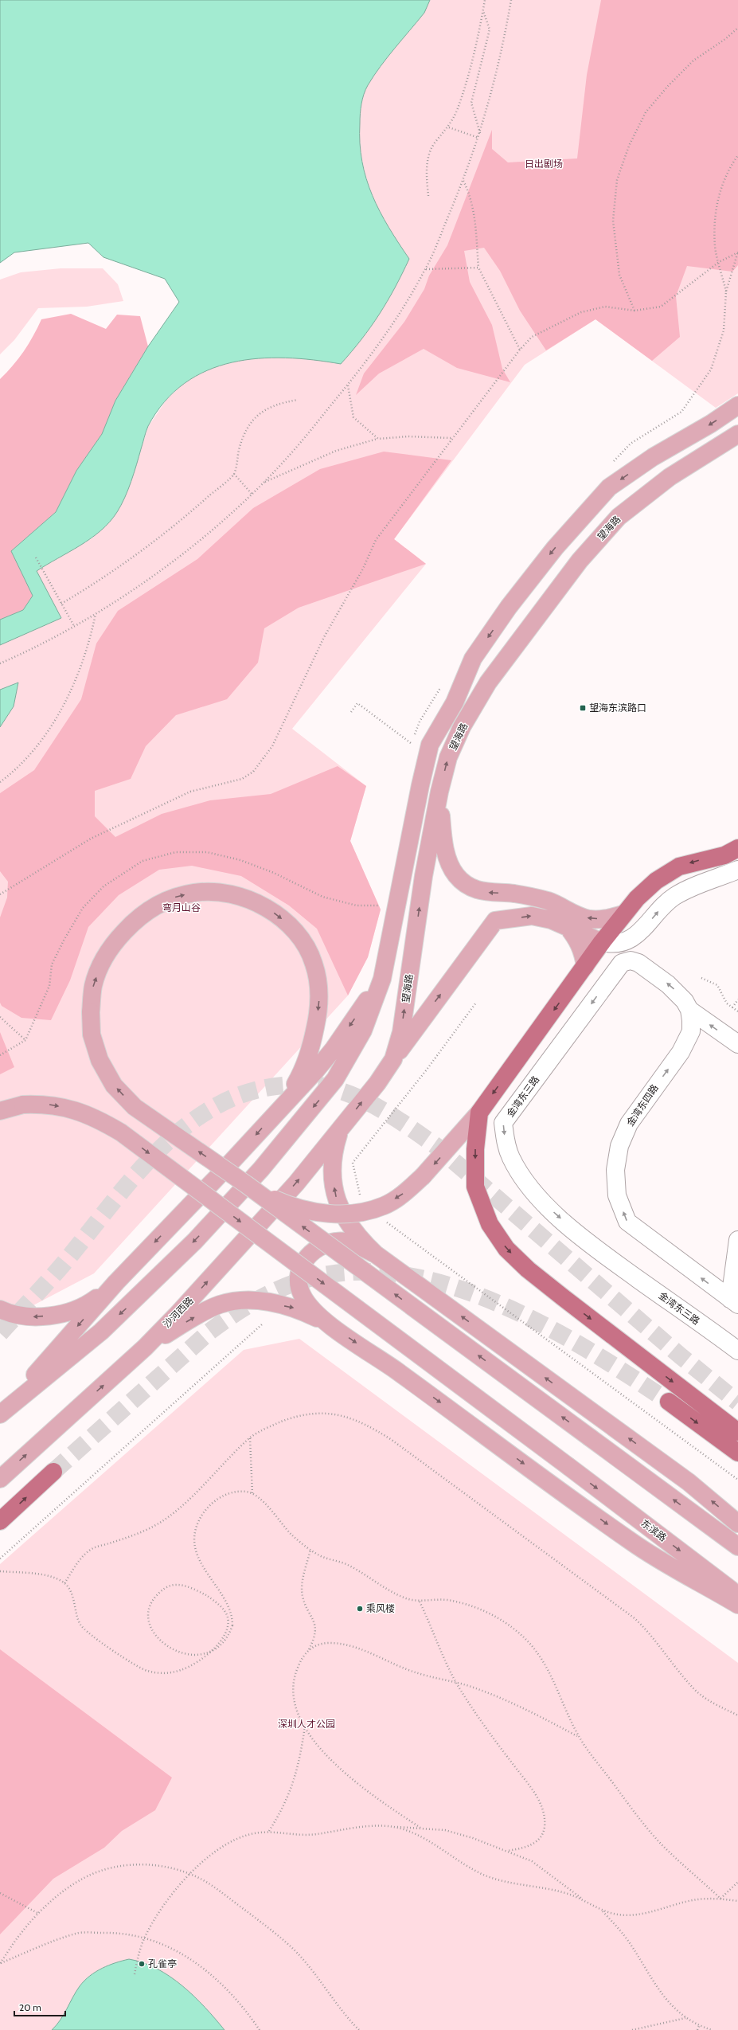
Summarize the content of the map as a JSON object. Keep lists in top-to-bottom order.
{
  "streets": {
    "main road": ["望海路", "沙河西路", "东滨路"],
    "street": ["金湾东三路", "金湾东四路"]
  },
  "crossings": [
    ["望海路", "沙河西路"]
  ],
  "parks": ["日出剧场", "弯月山谷", "深圳人才公园"],
  "places": {
    "transit": ["望海东滨路口"],
    "other": ["乘风楼", "孔雀亭"]
  },
  "scale_bar": "20 m"
}
